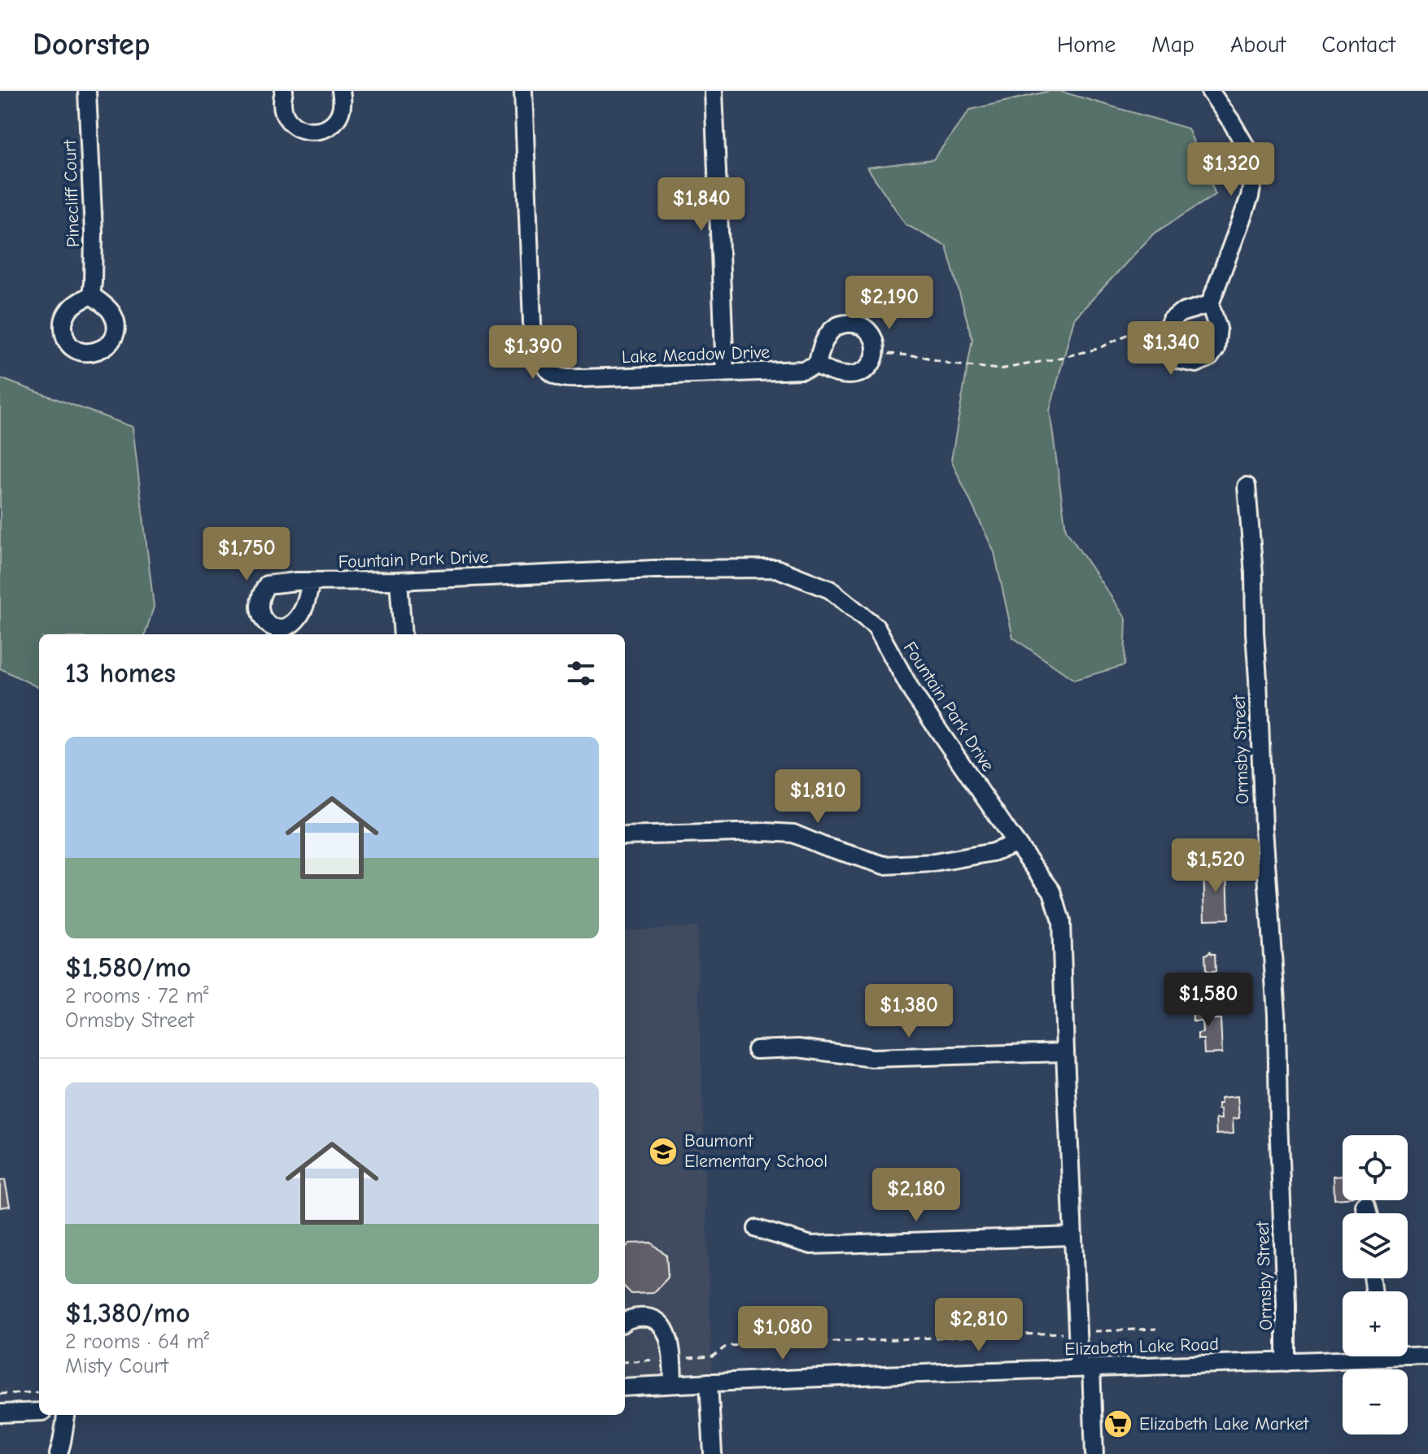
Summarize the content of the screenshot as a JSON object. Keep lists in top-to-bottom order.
{
  "streets": {
    "street": [
      "Pinecliff Court",
      "Lake Meadow Drive",
      "Fountain Park Drive",
      "Ormsby Street",
      "Elizabeth Lake Road"
    ]
  },
  "crossings": [
    ["Fountain Park Drive", "Elizabeth Lake Road"],
    ["Ormsby Street", "Elizabeth Lake Road"]
  ],
  "places": {
    "school or university": ["Baumont Elementary School"],
    "supermarket": ["Elizabeth Lake Market"]
  },
  "page": {
    "header": "Doorstep",
    "nav": [
      "Home",
      "Map",
      "About",
      "Contact"
    ],
    "price": [
      "$1,320",
      "$1,840",
      "$2,190",
      "$1,340",
      "$1,390",
      "$1,750",
      "$1,810",
      "$1,520",
      "$1,580",
      "$1,380",
      "$2,180",
      "$2,810",
      "$1,080"
    ],
    "heading": "13 homes",
    "list": [
      {
        "name": "$1,580/mo",
        "note": "2 rooms · 72 m² · Ormsby Street"
      },
      {
        "name": "$1,380/mo",
        "note": "2 rooms · 64 m² · Misty Court"
      }
    ],
    "map_buttons": ["+", "−"]
  }
}
